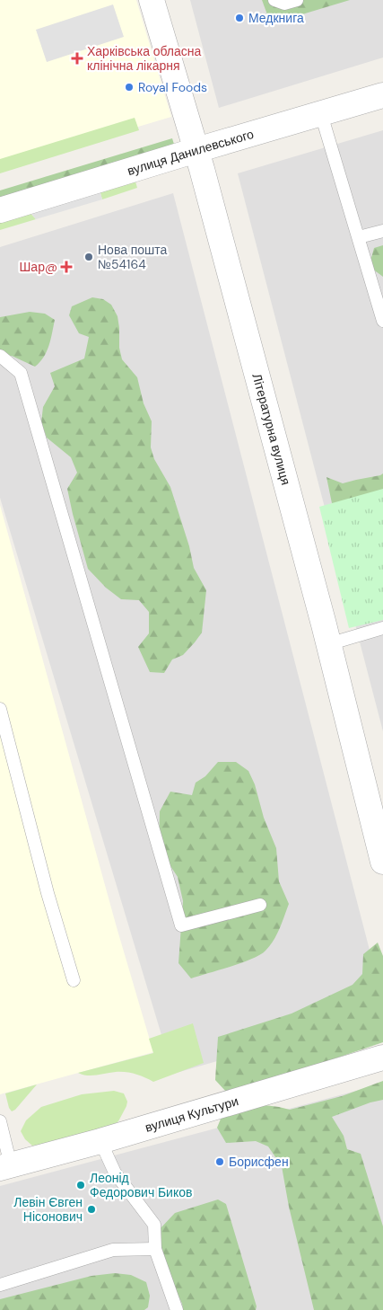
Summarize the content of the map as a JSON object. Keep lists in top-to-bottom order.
{
  "streets": {
    "street": ["вулиця Данилевського", "Літературна вулиця", "вулиця Культури"]
  },
  "crossings": [
    ["вулиця Данилевського", "Літературна вулиця"]
  ],
  "places": {
    "other": [
      "Медкнига",
      "Royal Foods",
      "Нова пошта №54164",
      "Борисфен",
      "Леонід Федорович Биков",
      "Левін Євген Нісонович"
    ],
    "health": ["Харківська обласна клінічна лікарня", "Шар@"]
  }
}
